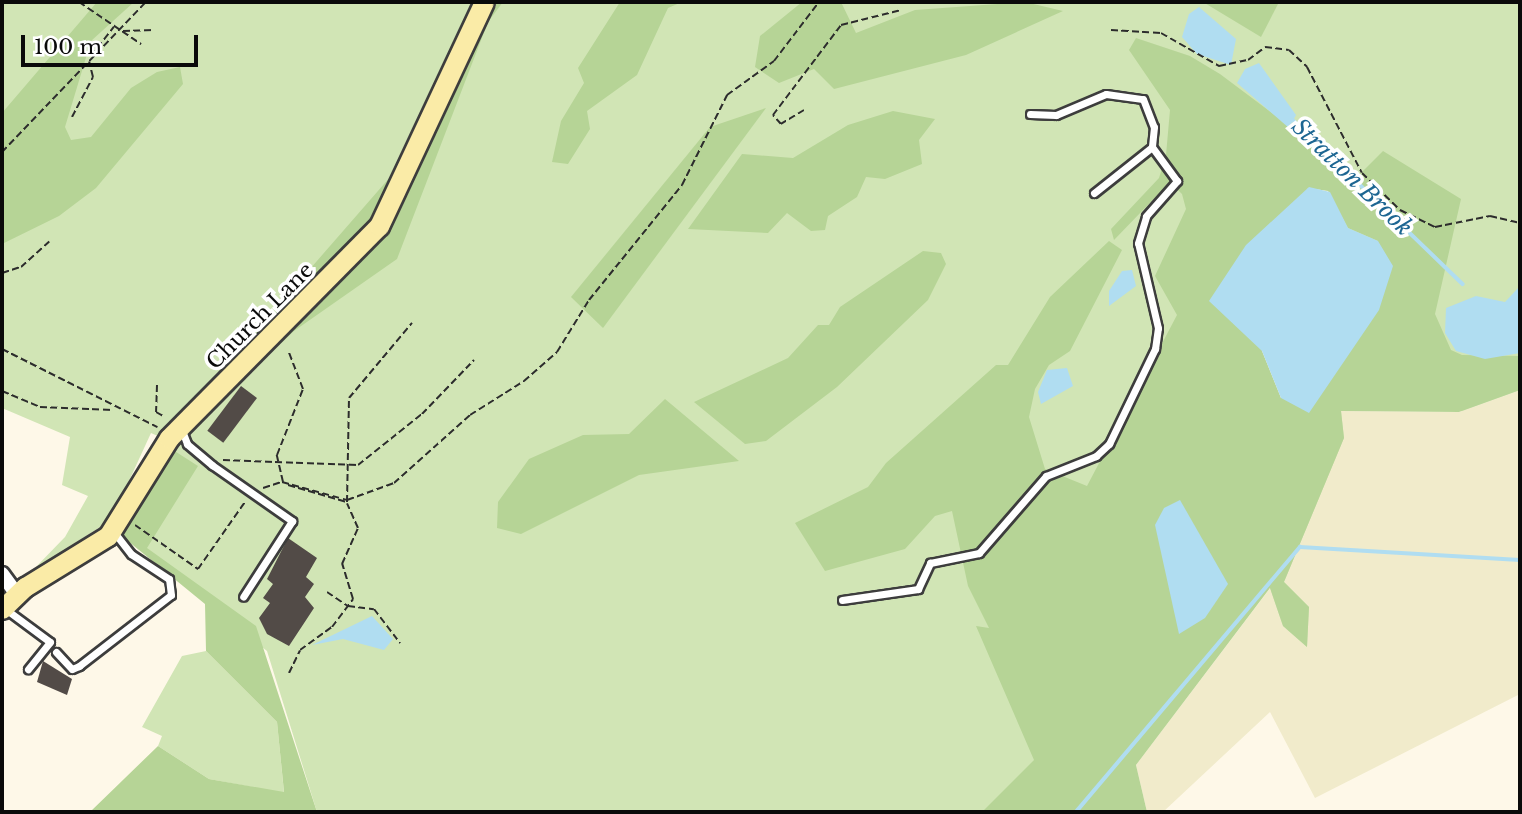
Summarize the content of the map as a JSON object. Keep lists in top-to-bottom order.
{
  "streets": {
    "street": ["Church Lane"]
  },
  "water": ["Stratton Brook"],
  "scale_bar": "100 m"
}
